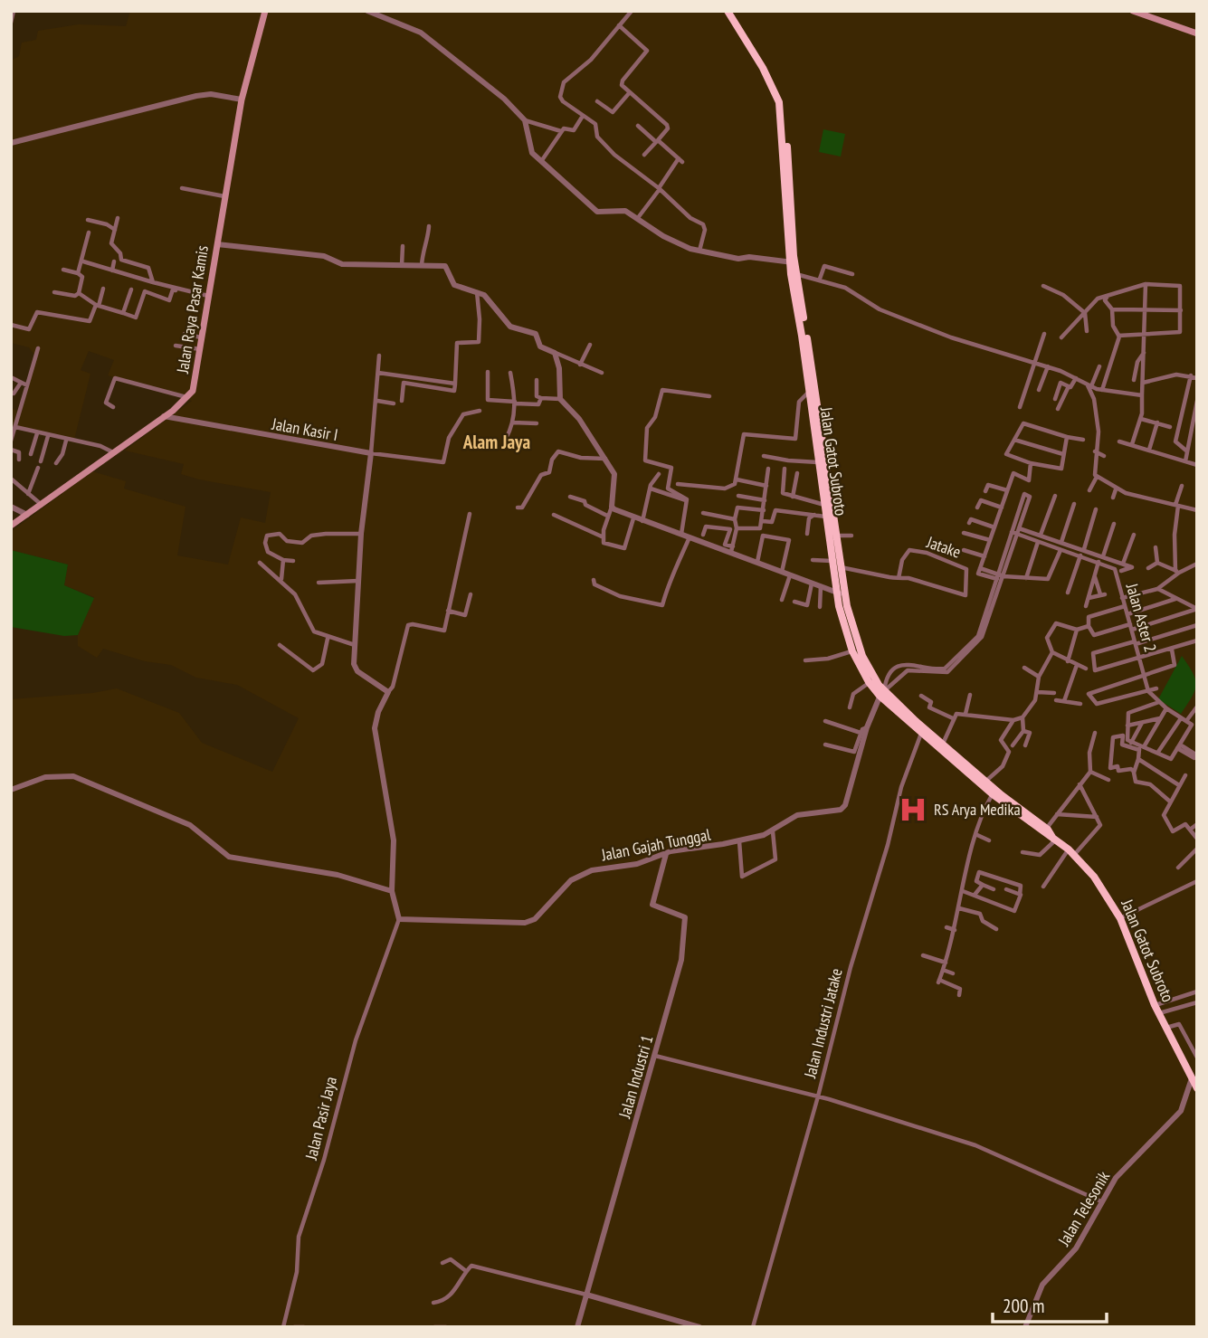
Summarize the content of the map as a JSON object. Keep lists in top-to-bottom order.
{
  "streets": {
    "highway": ["Jalan Gatot Subroto"],
    "main road": ["Jalan Raya Pasar Kamis"],
    "street": [
      "Jalan Kasir I",
      "Jatake",
      "Jalan Aster 2",
      "Jalan Gajah Tunggal",
      "Jalan Industri Jatake",
      "Jalan Industri 1",
      "Jalan Pasir Jaya",
      "Jalan Telesonik"
    ]
  },
  "crossings": [
    ["Jalan Raya Pasar Kamis", "Jalan Kasir I"],
    ["Jalan Gatot Subroto", "Jalan Gajah Tunggal"],
    ["Jalan Gatot Subroto", "Jalan Industri Jatake"],
    ["Jalan Gatot Subroto", "Jalan Telesonik"],
    ["Jalan Gajah Tunggal", "Jalan Industri 1"],
    ["Jalan Gajah Tunggal", "Jalan Pasir Jaya"]
  ],
  "districts": ["Alam Jaya"],
  "places": {
    "hospital": ["RS Arya Medika"]
  },
  "scale_bar": "200 m"
}
